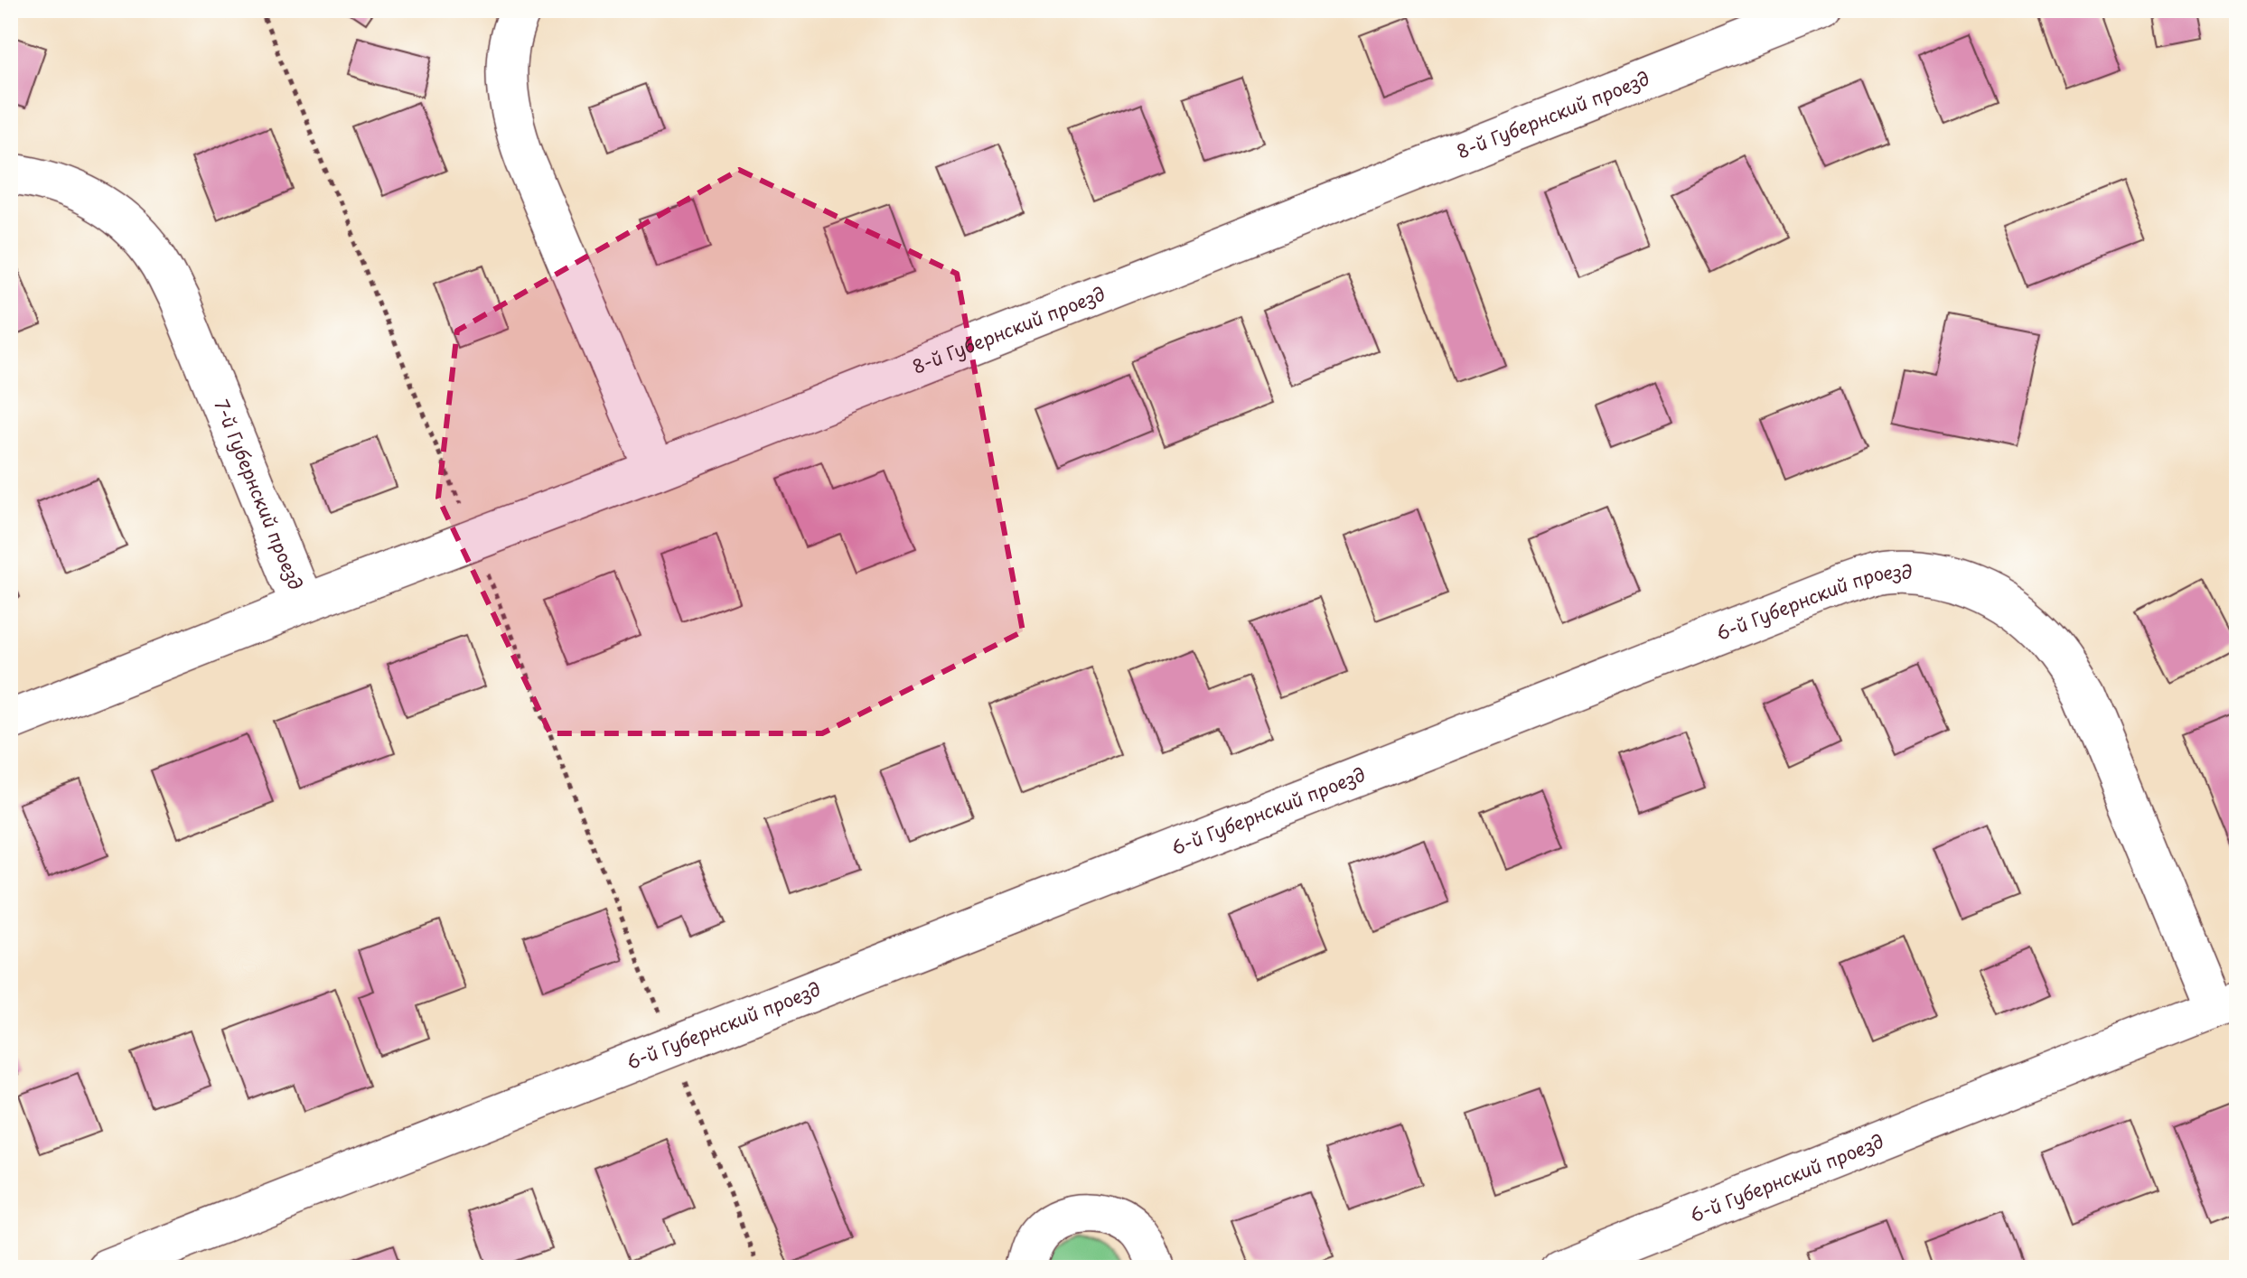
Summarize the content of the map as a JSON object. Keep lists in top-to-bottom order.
{
  "streets": {
    "street": ["8-й Губернский проезд", "7-й Губернский проезд", "6-й Губернский проезд"]
  },
  "crossings": [
    ["8-й Губернский проезд", "7-й Губернский проезд"]
  ]
}
